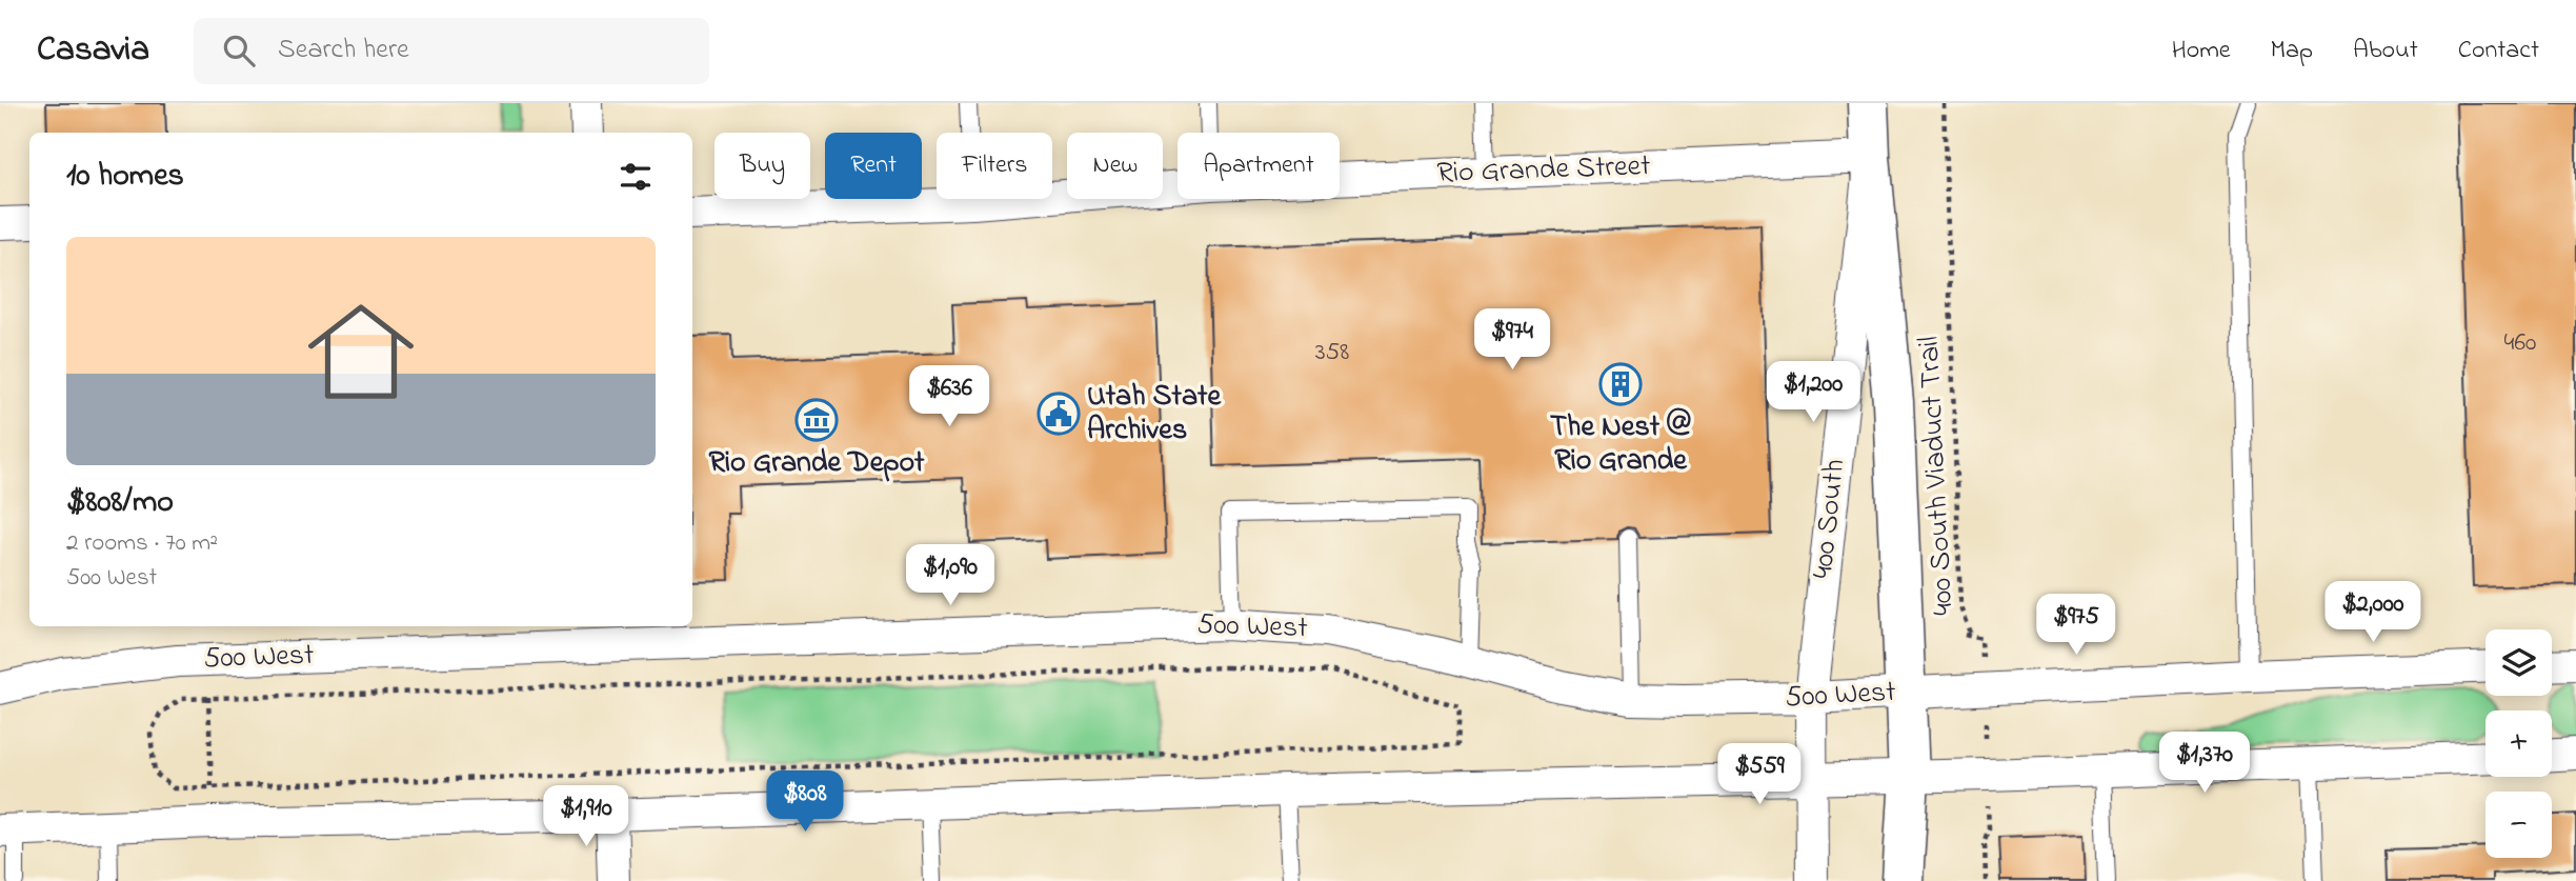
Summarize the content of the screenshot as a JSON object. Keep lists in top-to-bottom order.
{
  "streets": {
    "main road": ["400 South"],
    "street": ["Rio Grande Street", "500 West"],
    "path": ["400 South Viaduct Trail"]
  },
  "crossings": [
    ["Rio Grande Street", "400 South"],
    ["400 South Viaduct Trail", "500 West"],
    ["400 South", "500 West"]
  ],
  "places": {
    "building": ["The Nest @ Rio Grande"],
    "public building": ["Utah State Archives"],
    "museum": ["Rio Grande Depot"]
  },
  "house_numbers": ["460", "358"],
  "page": {
    "header": "Casavia",
    "search": "Search here",
    "nav": [
      "Home",
      "Map",
      "About",
      "Contact"
    ],
    "chip": [
      "Buy",
      "Rent",
      "Filters",
      "New",
      "Apartment"
    ],
    "heading": "10 homes",
    "list": [
      {
        "name": "$808/mo",
        "note": "2 rooms · 70 m² · 500 West"
      }
    ],
    "price": [
      "$974",
      "$1,200",
      "$636",
      "$1,090",
      "$2,000",
      "$975",
      "$1,370",
      "$559",
      "$808",
      "$1,910"
    ],
    "map_buttons": ["+", "−"]
  }
}
